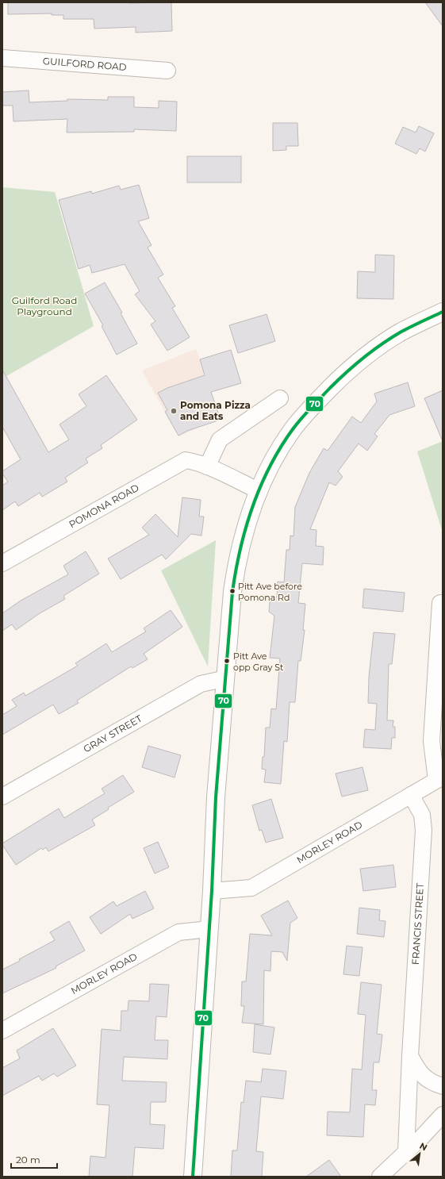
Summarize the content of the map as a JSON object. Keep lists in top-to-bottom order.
{
  "streets": {
    "street": [
      "GUILFORD ROAD",
      "POMONA ROAD",
      "GRAY STREET",
      "MORLEY ROAD",
      "FRANCIS STREET"
    ]
  },
  "crossings": [
    ["MORLEY ROAD", "FRANCIS STREET"]
  ],
  "parks": ["Guilford Road Playground"],
  "places": ["Pomona Pizza and Eats", "Pitt Ave before Pomona Rd", "Pitt Ave opp Gray St"],
  "lines": ["transit line 70"],
  "scale_bar": "20 m",
  "north": "top right"
}
